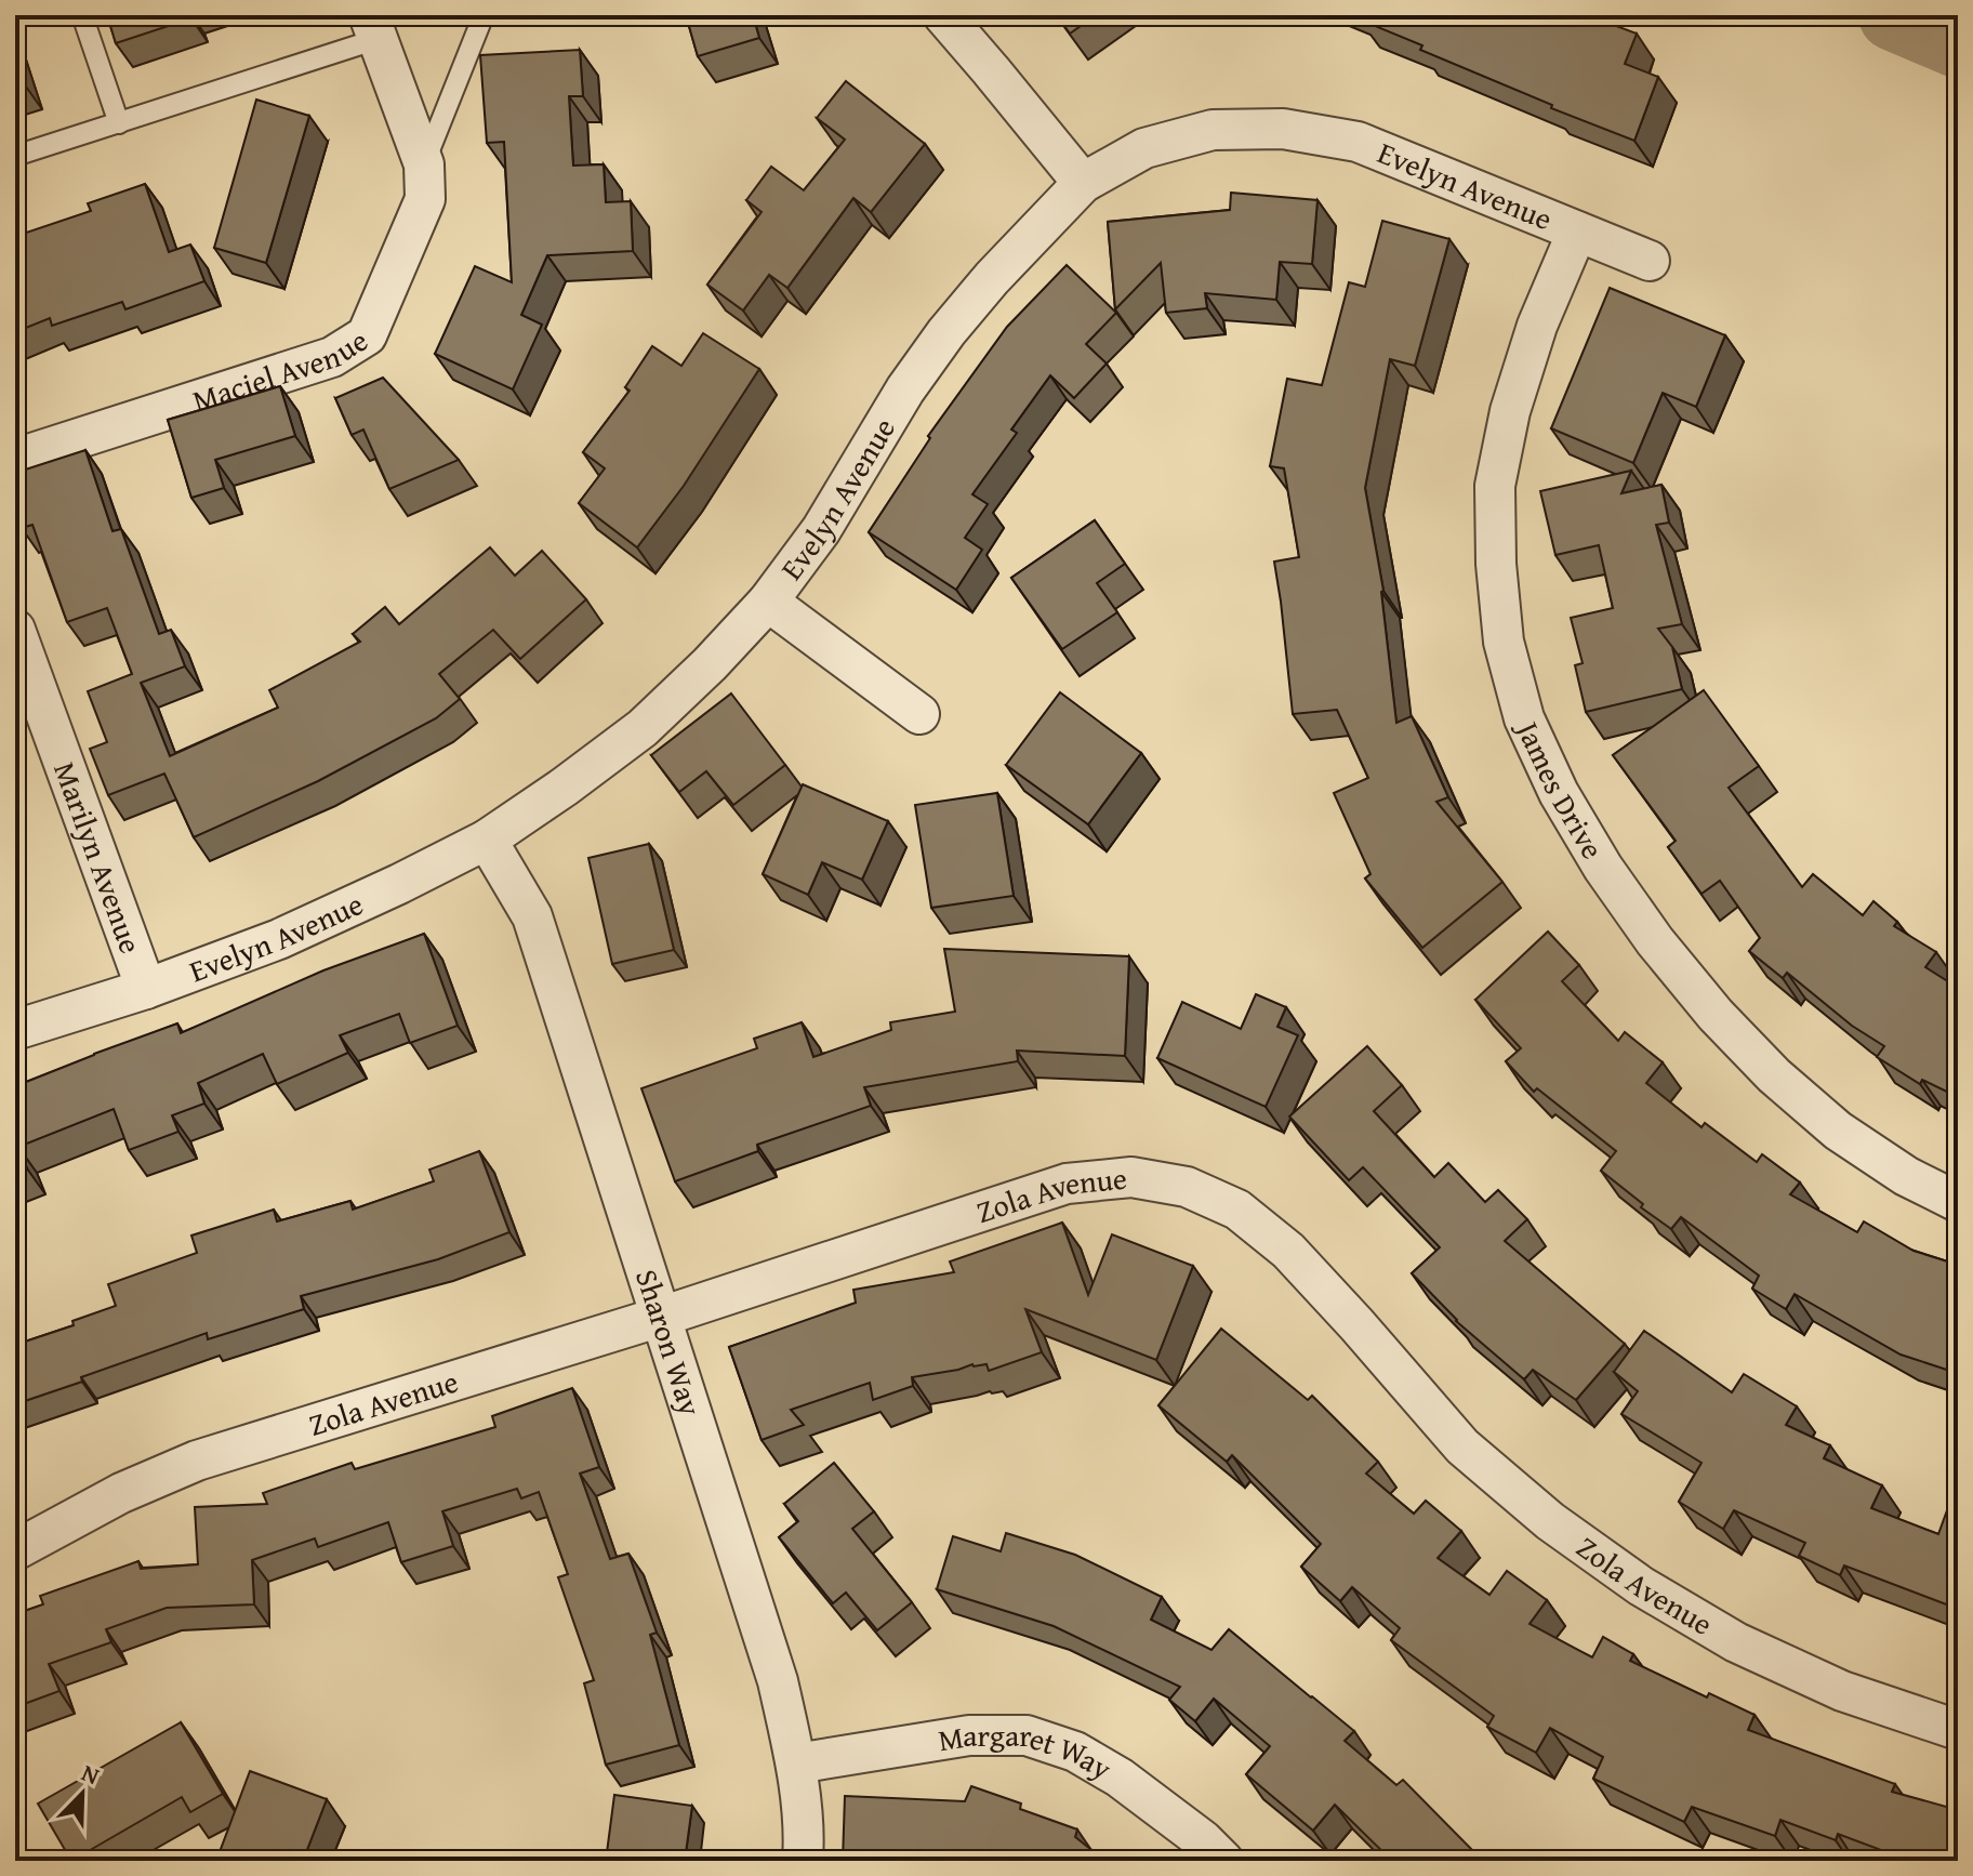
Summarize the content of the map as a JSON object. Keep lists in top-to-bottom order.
{
  "streets": {
    "street": [
      "Evelyn Avenue",
      "Maciel Avenue",
      "James Drive",
      "Marilyn Avenue",
      "Zola Avenue",
      "Sharon Way",
      "Margaret Way"
    ]
  },
  "crossings": [
    ["Evelyn Avenue", "James Drive"],
    ["Evelyn Avenue", "Marilyn Avenue"],
    ["Evelyn Avenue", "Sharon Way"],
    ["Zola Avenue", "Sharon Way"],
    ["Sharon Way", "Margaret Way"]
  ],
  "north": "top right"
}
